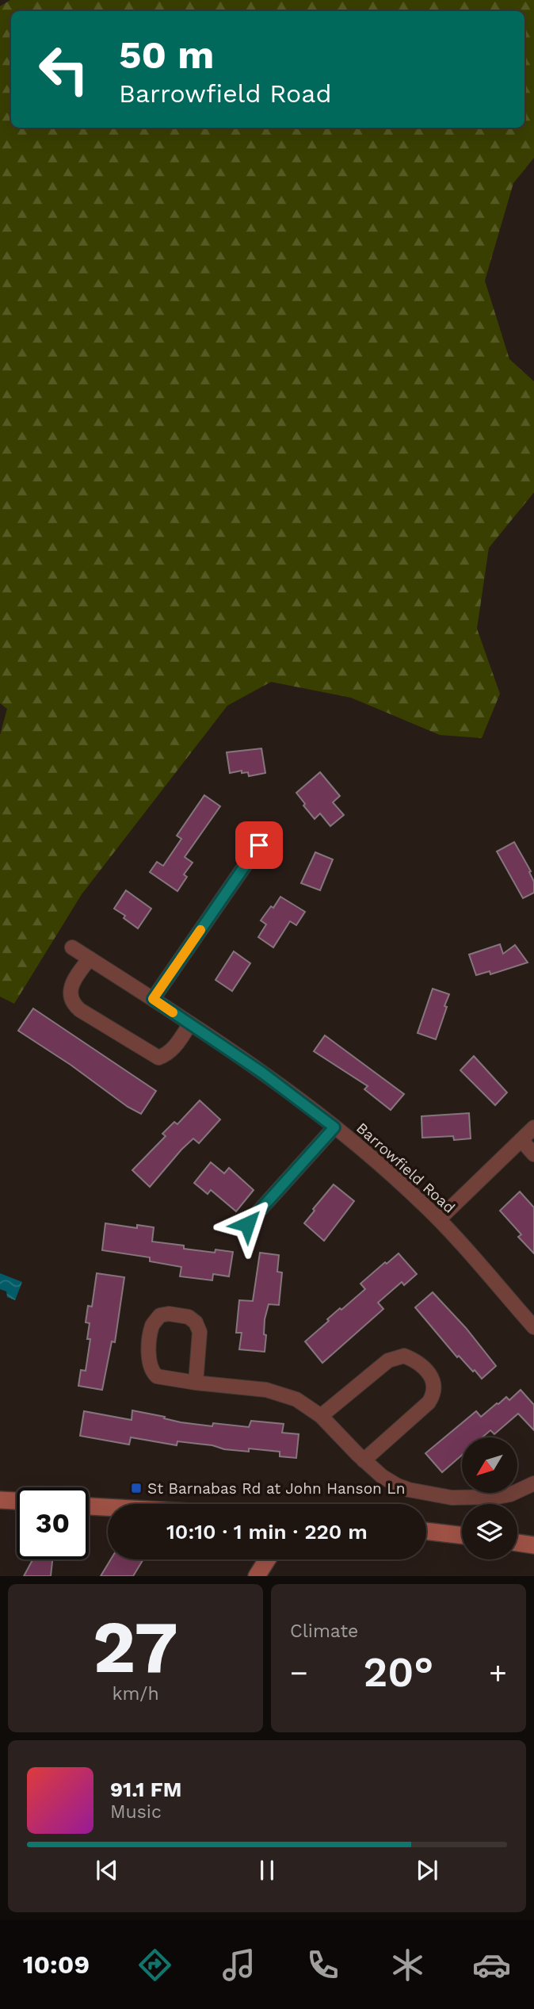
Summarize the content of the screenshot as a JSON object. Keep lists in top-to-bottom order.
{
  "streets": {
    "street": ["Barrowfield Road"]
  },
  "places": {
    "transit": ["St Barnabas Rd at John Hanson Ln"]
  },
  "north": "bottom left",
  "page": {
    "turn": ["50 m", "Barrowfield Road"],
    "limit": "30",
    "trip": "10:10 · 1 min · 220 m",
    "tile": [
      ["27", "km/h"],
      "Climate"
    ],
    "heat": ["−", "20°", "+"],
    "song": ["91.1 FM", "Music"],
    "tabs": "10:09"
  }
}
